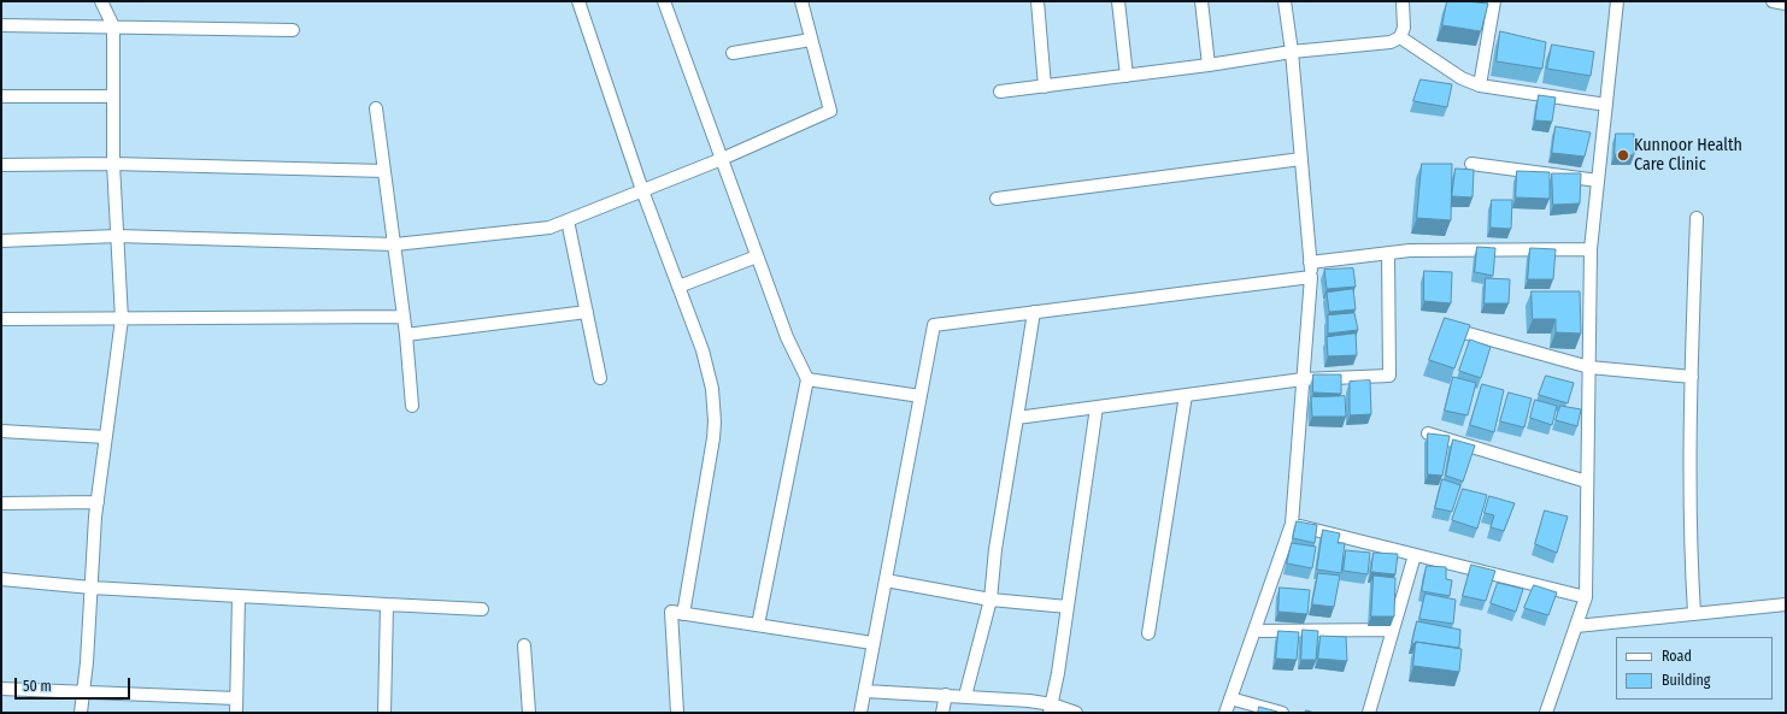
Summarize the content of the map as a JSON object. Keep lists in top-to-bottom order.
{
  "places": ["Kunnoor Health Care Clinic"],
  "legend": ["Road", "Building"],
  "scale_bar": "50 m"
}
